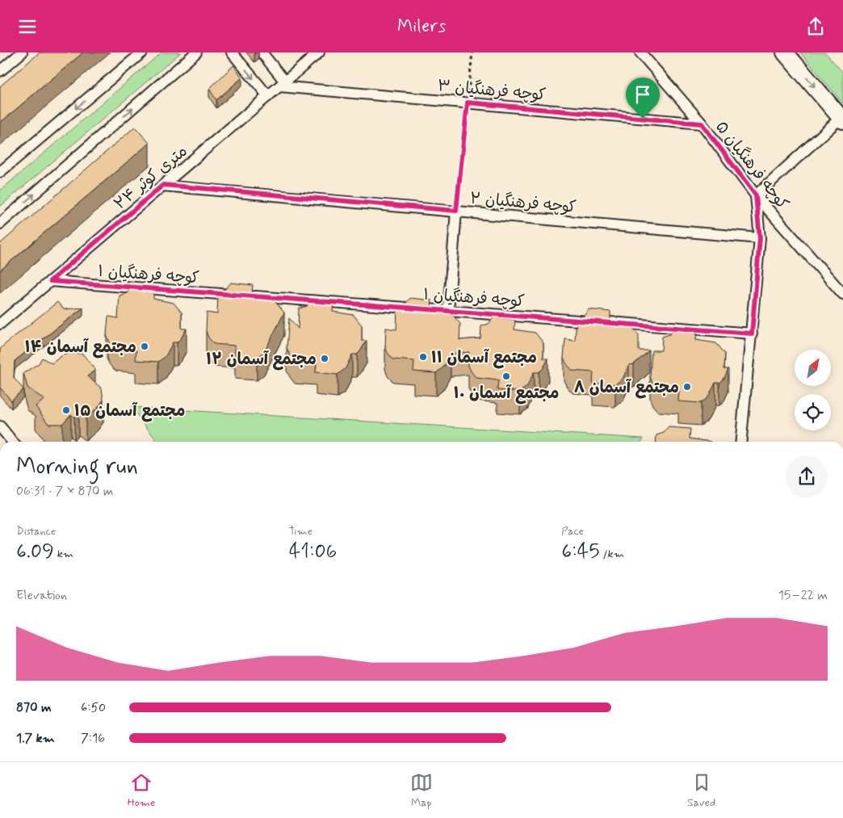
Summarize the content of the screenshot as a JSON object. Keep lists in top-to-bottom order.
{
  "streets": {
    "street": [
      "کوچه فرهنگیان ۳",
      "کوچه فرهنگیان ۵",
      "۲۴ متری کوثر",
      "کوچه فرهنگیان ۲",
      "کوچه فرهنگیان ۱"
    ]
  },
  "crossings": [
    ["کوچه فرهنگیان ۳", "کوچه فرهنگیان ۵"],
    ["کوچه فرهنگیان ۳", "۲۴ متری کوثر"],
    ["۲۴ متری کوثر", "کوچه فرهنگیان ۲"],
    ["۲۴ متری کوثر", "کوچه فرهنگیان ۱"]
  ],
  "places": [
    "مجتمع آسمان ۱۴",
    "مجتمع آسمان ۱۱",
    "مجتمع آسمان ۱۲",
    "مجتمع آسمان ۱۰",
    "مجتمع آسمان ۸",
    "مجتمع آسمان ۱۵"
  ],
  "north": "top right",
  "page": {
    "header": "Milers",
    "heading": ["Morning run", "06:31 · 7 × 870 m"],
    "stats": [
      ["Distance", "6.09 km"],
      ["Time", "41:06"],
      ["Pace", "6:45 /km"]
    ],
    "chart": ["Elevation", "15–22 m"],
    "list": [
      {
        "name": "870 m",
        "note": "6:50"
      },
      {
        "name": "1.7 km",
        "note": "7:16"
      }
    ],
    "tabs": ["Home", "Map", "Saved"]
  }
}
